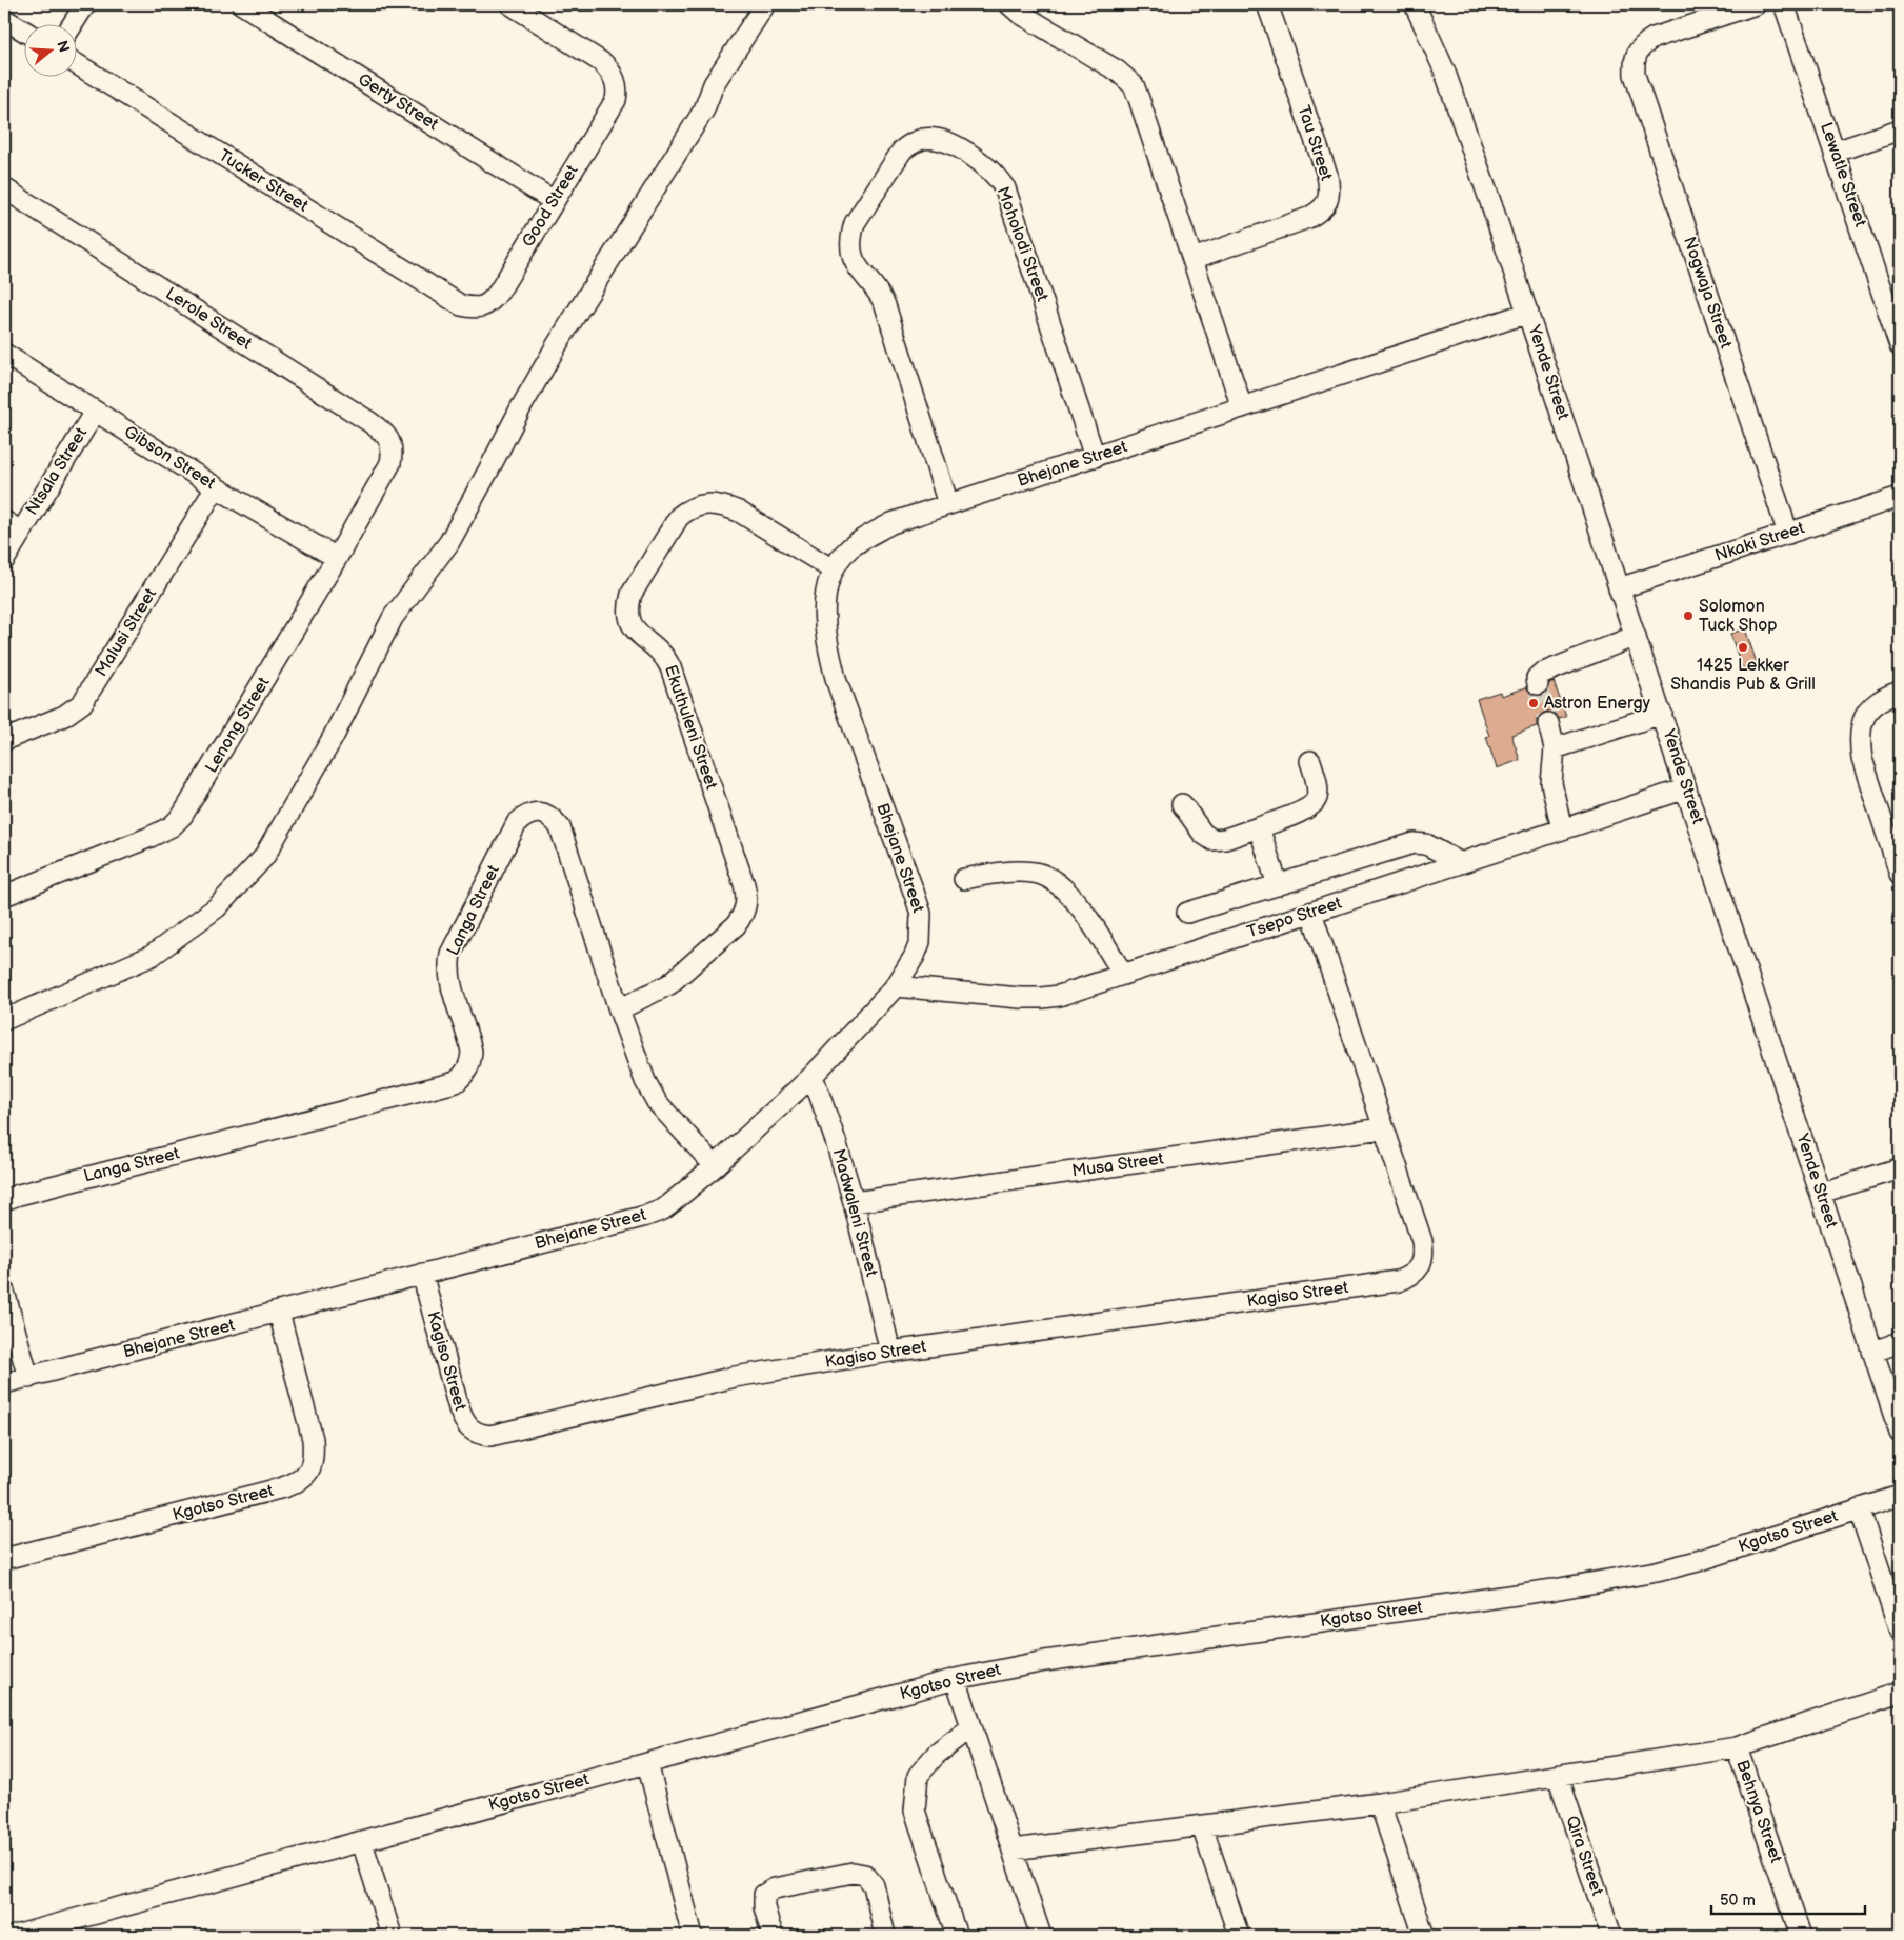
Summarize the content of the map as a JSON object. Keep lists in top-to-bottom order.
{
  "streets": {
    "street": [
      "Gerty Street",
      "Tau Street",
      "Lewatle Street",
      "Tucker Street",
      "Good Street",
      "Moholodi Street",
      "Nogwaja Street",
      "Lerole Street",
      "Yende Street",
      "Gibson Street",
      "Bhejane Street",
      "Ntsala Street",
      "Nkaki Street",
      "Malusi Street",
      "Lenong Street",
      "Ekuthuleni Street",
      "Langa Street",
      "Tsepo Street",
      "Musa Street",
      "Madwaleni Street",
      "Kagiso Street",
      "Kgotso Street",
      "Behnya Street",
      "Qira Street"
    ]
  },
  "crossings": [
    ["Gerty Street", "Good Street"],
    ["Tucker Street", "Good Street"],
    ["Moholodi Street", "Bhejane Street"],
    ["Nogwaja Street", "Nkaki Street"],
    ["Lerole Street", "Lenong Street"],
    ["Yende Street", "Bhejane Street"],
    ["Yende Street", "Nkaki Street"],
    ["Yende Street", "Tsepo Street"],
    ["Gibson Street", "Ntsala Street"],
    ["Gibson Street", "Malusi Street"],
    ["Gibson Street", "Lenong Street"],
    ["Bhejane Street", "Ekuthuleni Street"],
    ["Bhejane Street", "Langa Street"],
    ["Bhejane Street", "Tsepo Street"],
    ["Bhejane Street", "Madwaleni Street"],
    ["Bhejane Street", "Kagiso Street"],
    ["Bhejane Street", "Kgotso Street"],
    ["Ekuthuleni Street", "Langa Street"],
    ["Musa Street", "Madwaleni Street"],
    ["Musa Street", "Kagiso Street"],
    ["Madwaleni Street", "Kagiso Street"]
  ],
  "places": ["Solomon Tuck Shop", "1425 Lekker Shandis Pub & Grill", "Astron Energy"],
  "scale_bar": "50 m",
  "north": "right"
}
